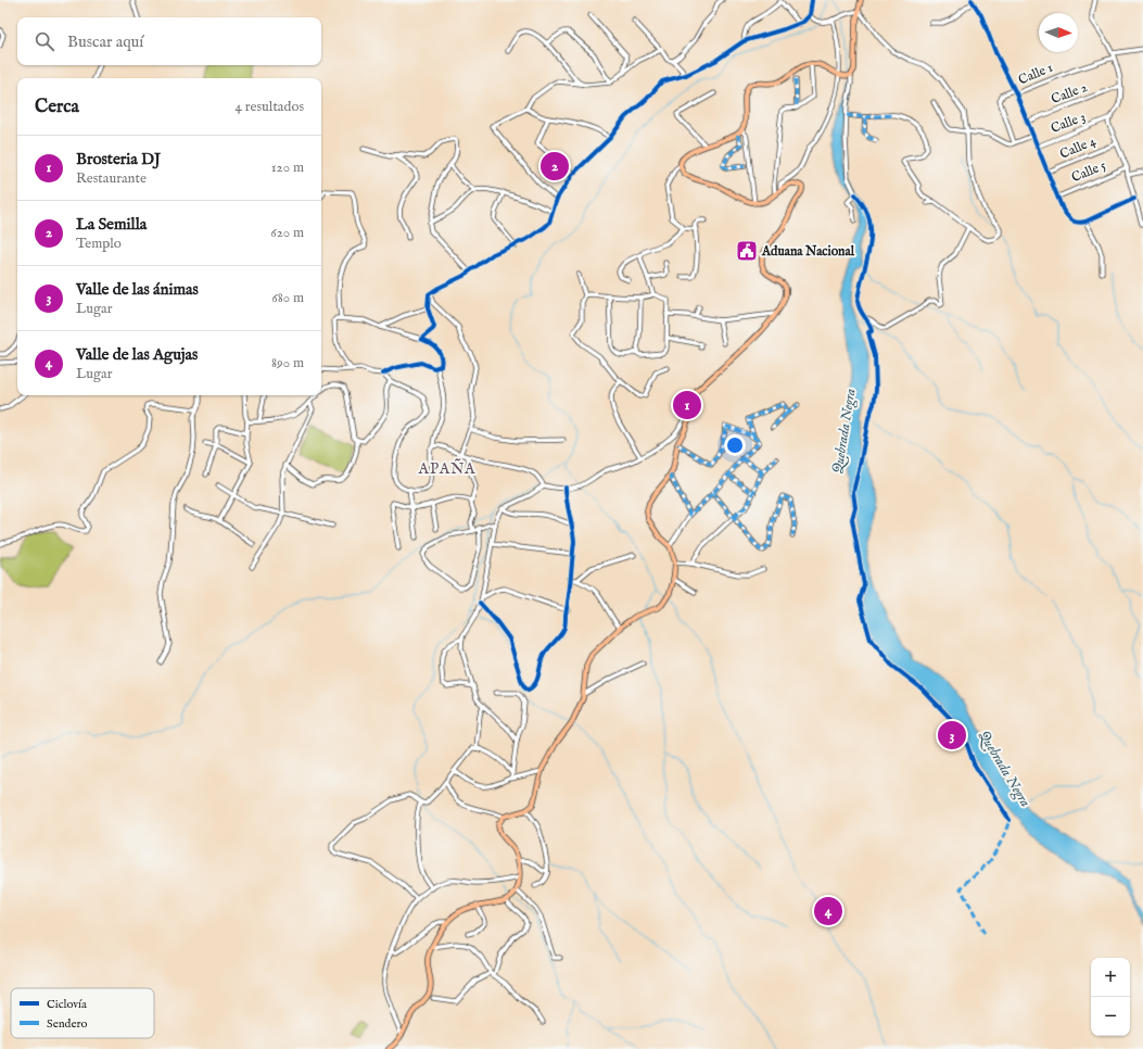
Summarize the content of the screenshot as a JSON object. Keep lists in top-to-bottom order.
{
  "streets": {
    "street": [
      "Calle 1",
      "Calle 2",
      "Calle 3",
      "Calle 4",
      "Calle 5"
    ]
  },
  "districts": ["APAÑA"],
  "water": ["Quebrada Negra"],
  "places": {
    "public building": ["Aduana Nacional"]
  },
  "legend": ["Ciclovía", "Sendero"],
  "north": "right",
  "page": {
    "search": "Buscar aquí",
    "heading": ["Cerca", "4 resultados"],
    "list": [
      {
        "mark": "1",
        "name": "Brosteria DJ",
        "note": "Restaurante",
        "value": "120 m"
      },
      {
        "mark": "2",
        "name": "La Semilla",
        "note": "Templo",
        "value": "620 m"
      },
      {
        "mark": "3",
        "name": "Valle de las ánimas",
        "note": "Lugar",
        "value": "680 m"
      },
      {
        "mark": "4",
        "name": "Valle de las Agujas",
        "note": "Lugar",
        "value": "890 m"
      }
    ],
    "pins": [
      "2",
      "1",
      "3",
      "4"
    ],
    "map_buttons": ["+", "−"]
  }
}
